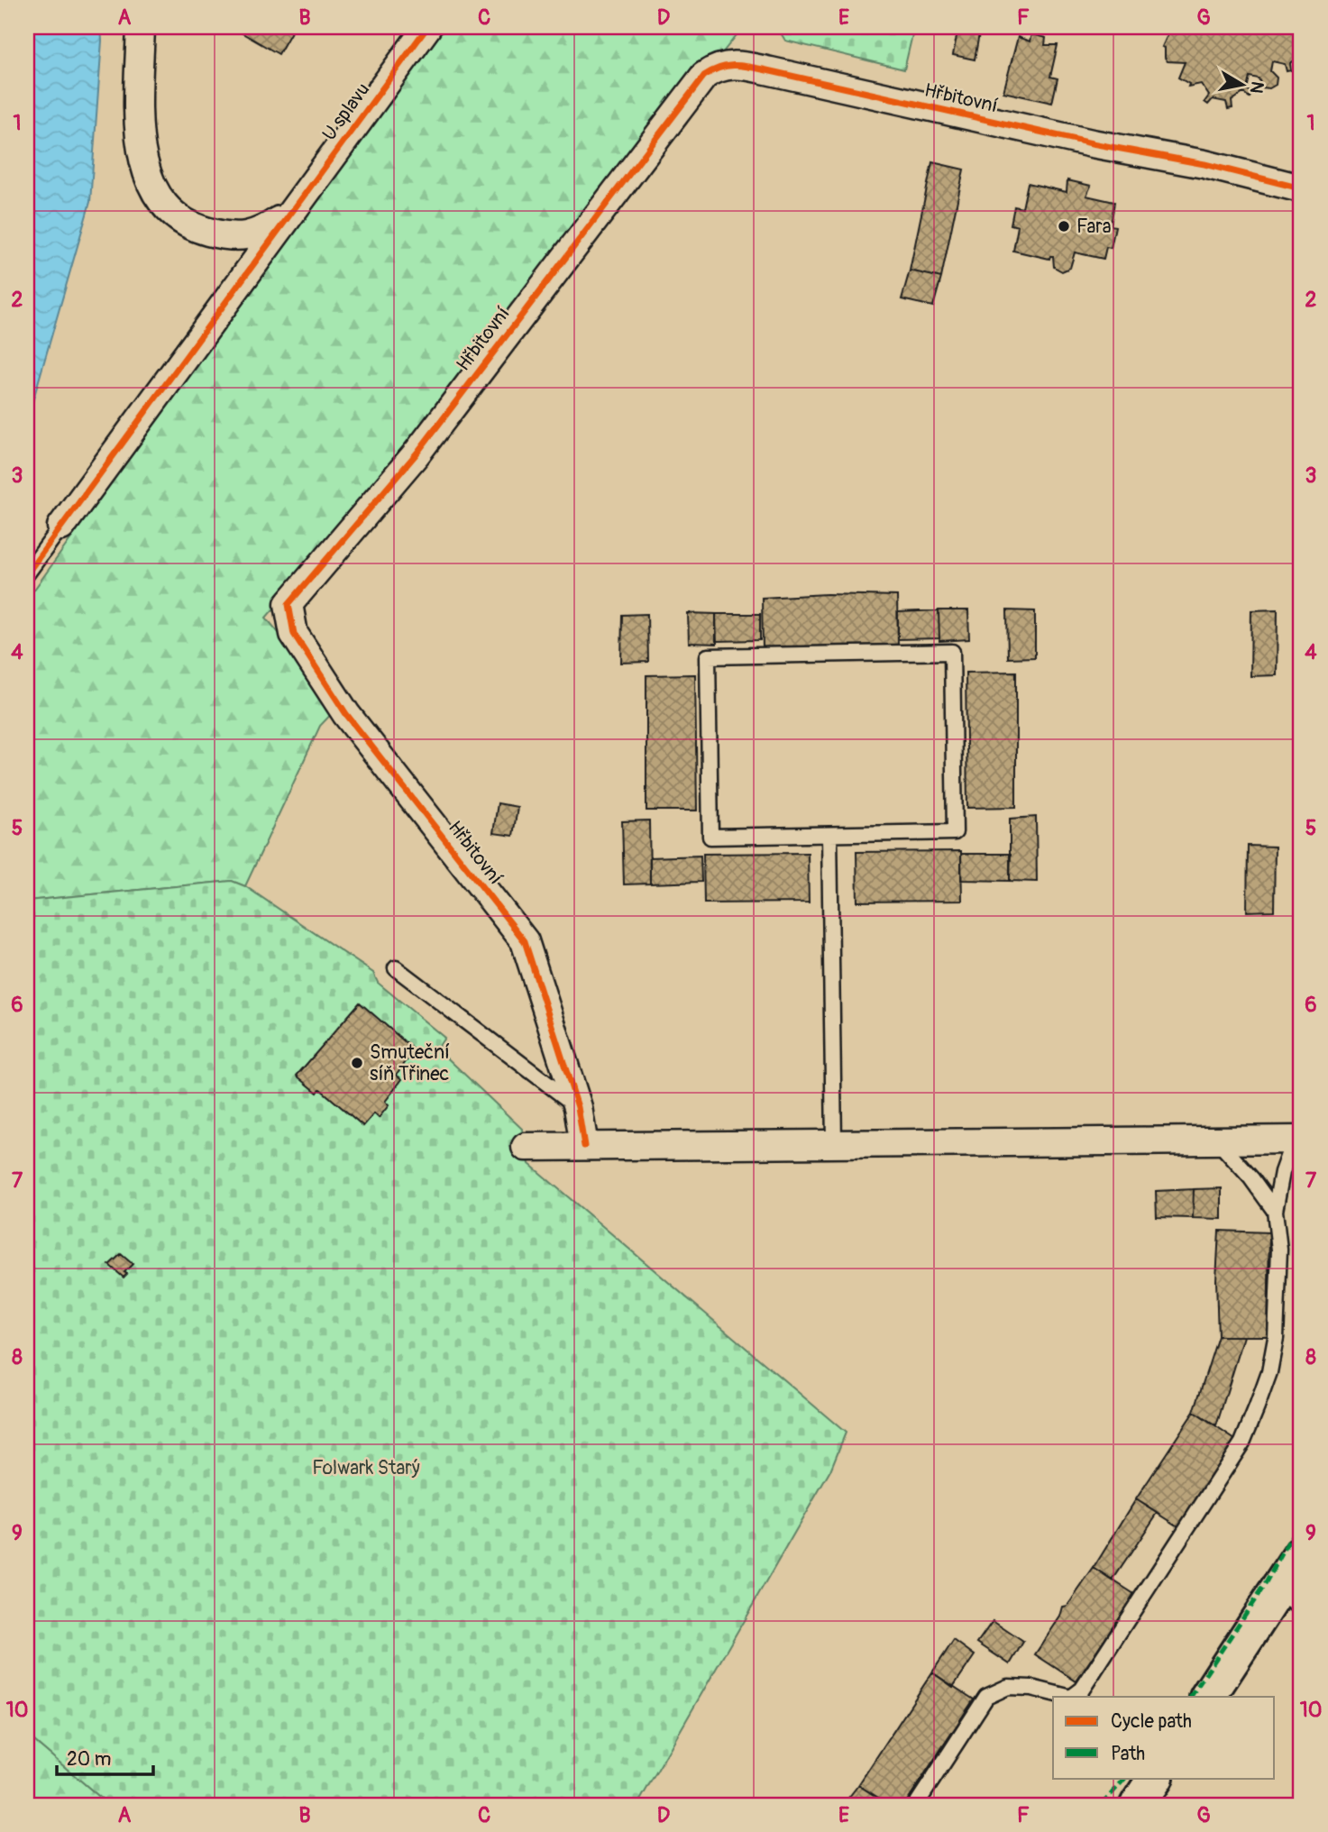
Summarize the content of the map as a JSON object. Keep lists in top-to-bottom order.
{
  "streets": {
    "street": ["Hřbitovní", "U splavu"]
  },
  "parks": ["Folwark Starý"],
  "places": ["Fara", "Smuteční síň Třinec"],
  "legend": ["Cycle path", "Path"],
  "scale_bar": "20 m",
  "north": "right",
  "grid": {
    "columns": [
      "A",
      "B",
      "C",
      "D",
      "E",
      "F",
      "G"
    ],
    "rows": [
      "1",
      "2",
      "3",
      "4",
      "5",
      "6",
      "7",
      "8",
      "9",
      "10"
    ]
  }
}
